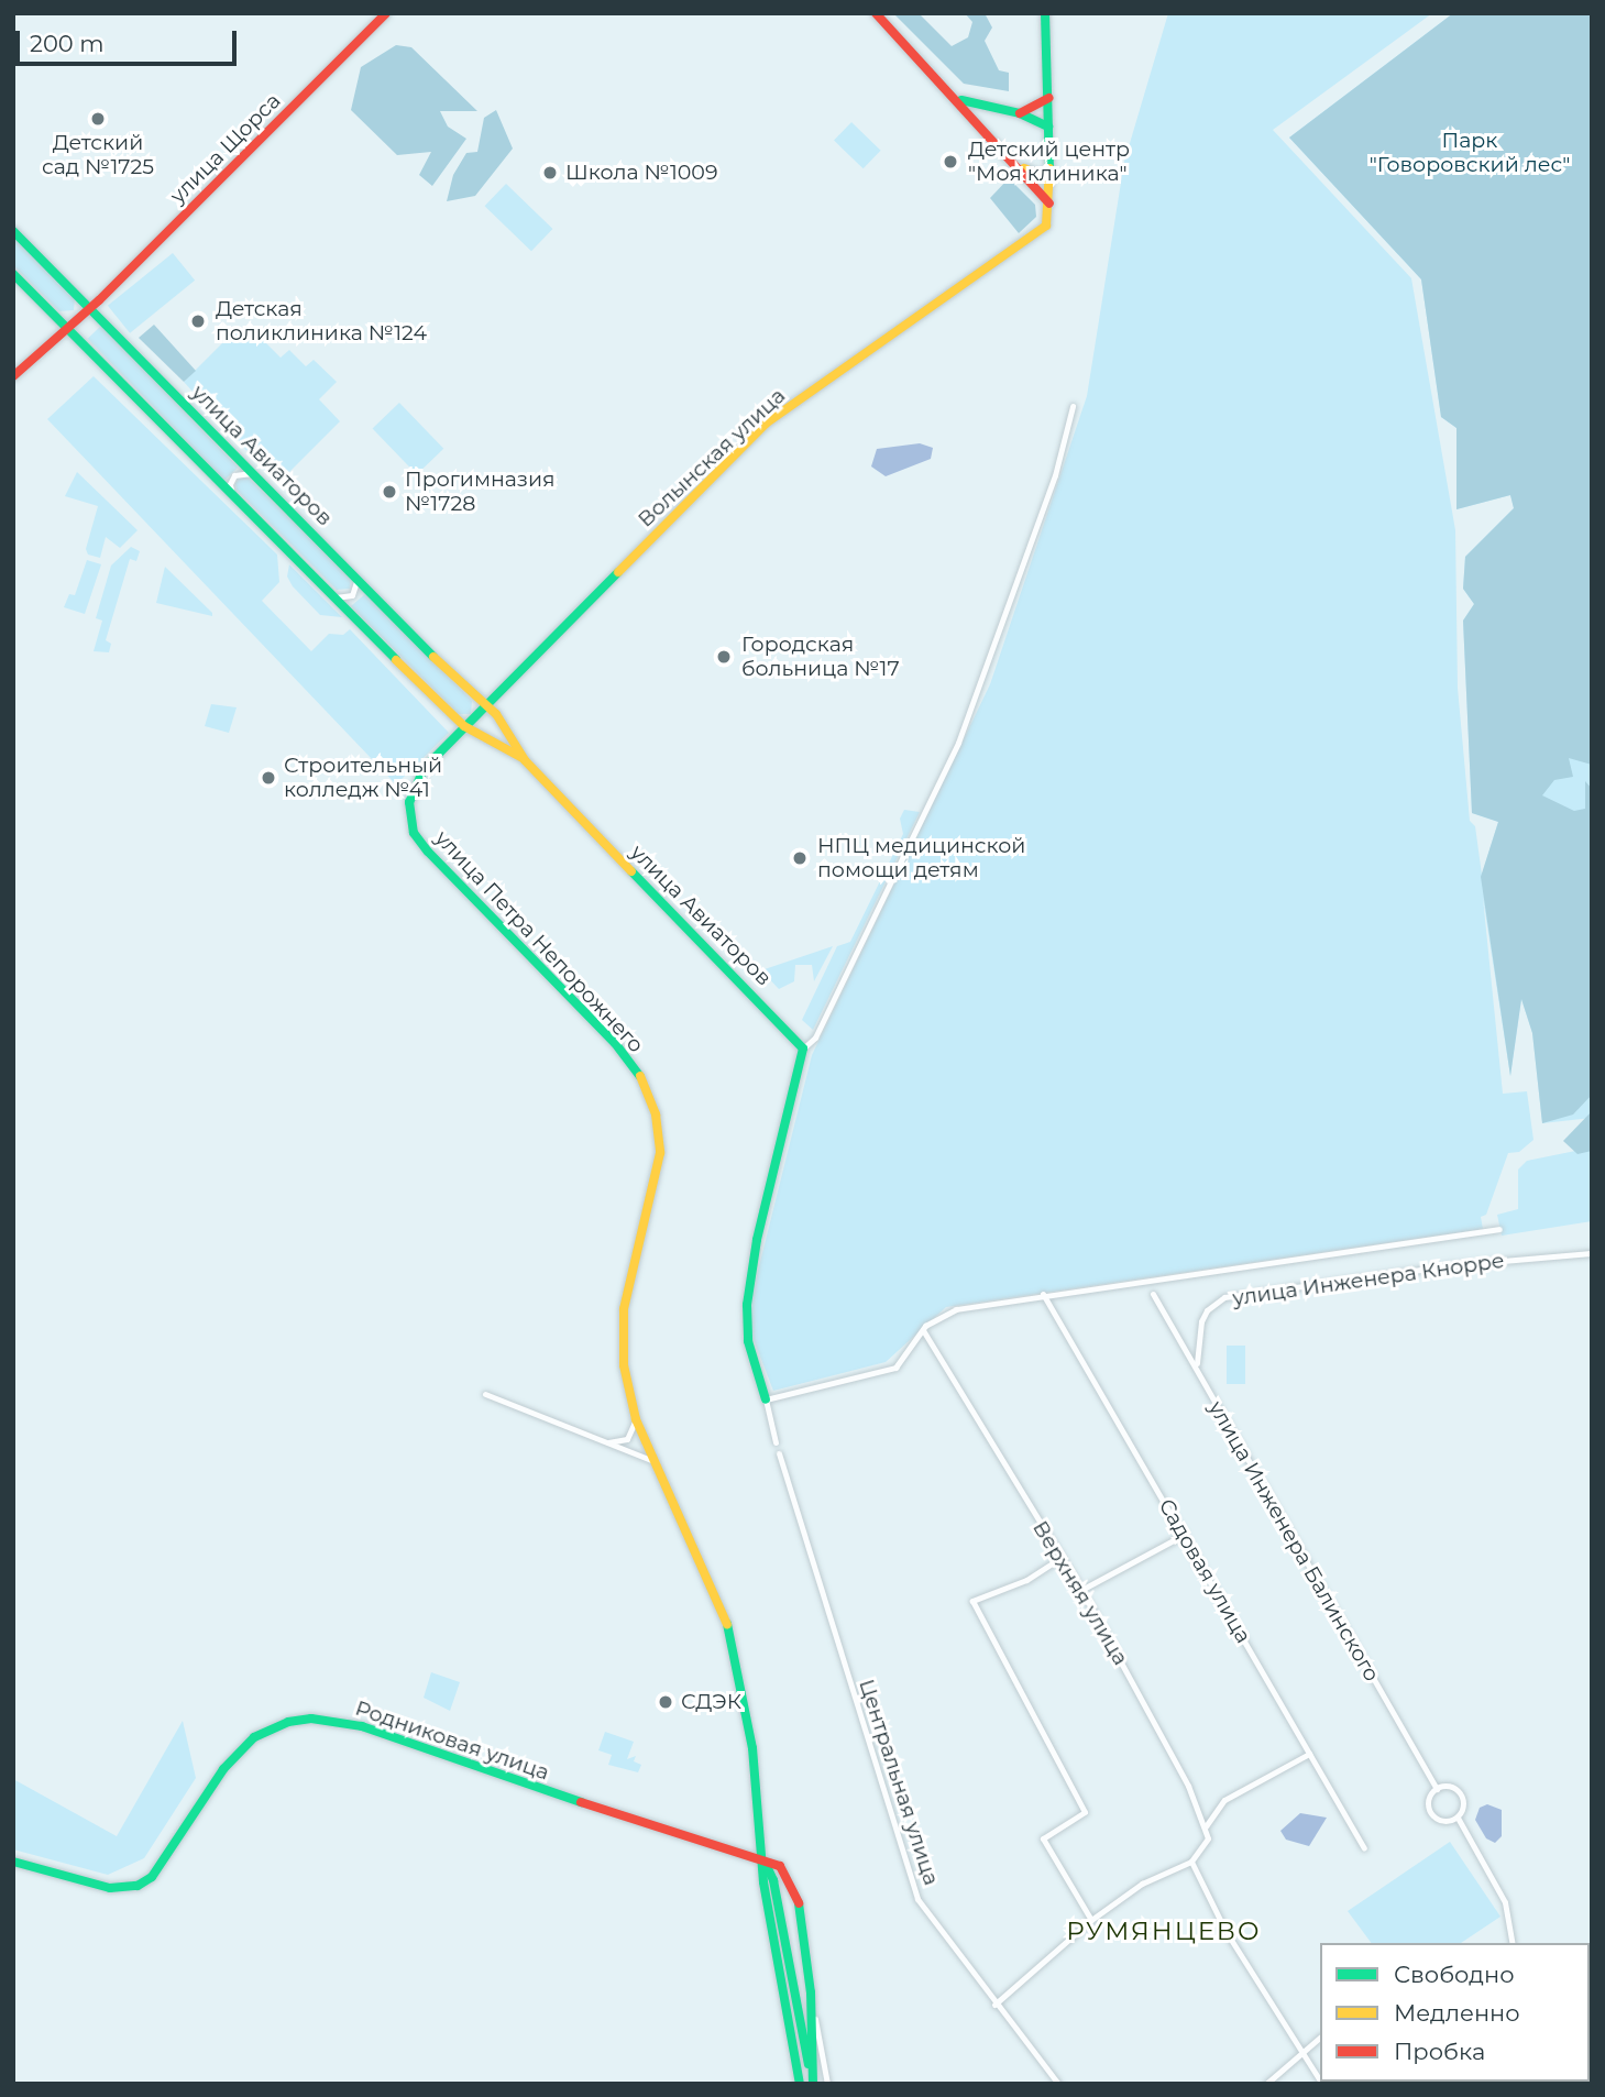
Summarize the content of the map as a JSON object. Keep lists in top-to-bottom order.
{
  "streets": {
    "street": [
      "улица Щорса",
      "улица Авиаторов",
      "Волынская улица",
      "улица Петра Непорожнего",
      "улица Инженера Кнорре",
      "улица Инженера Балинского",
      "Садовая улица",
      "Верхняя улица",
      "Родниковая улица",
      "Центральная улица"
    ]
  },
  "crossings": [
    ["улица Щорса", "улица Авиаторов"],
    ["улица Авиаторов", "Волынская улица"],
    ["улица Авиаторов", "улица Петра Непорожнего"],
    ["улица Петра Непорожнего", "Родниковая улица"],
    ["улица Инженера Кнорре", "улица Инженера Балинского"]
  ],
  "districts": ["РУМЯНЦЕВО"],
  "parks": ["Парк \"Говоровский лес\""],
  "places": [
    "Детский сад №1725",
    "Детский центр \"Моя клиника\"",
    "Школа №1009",
    "Детская поликлиника №124",
    "Прогимназия №1728",
    "Городская больница №17",
    "Строительный колледж №41",
    "НПЦ медицинской помощи детям",
    "СДЭК"
  ],
  "legend": ["Свободно", "Медленно", "Пробка"],
  "scale_bar": "200 m"
}
